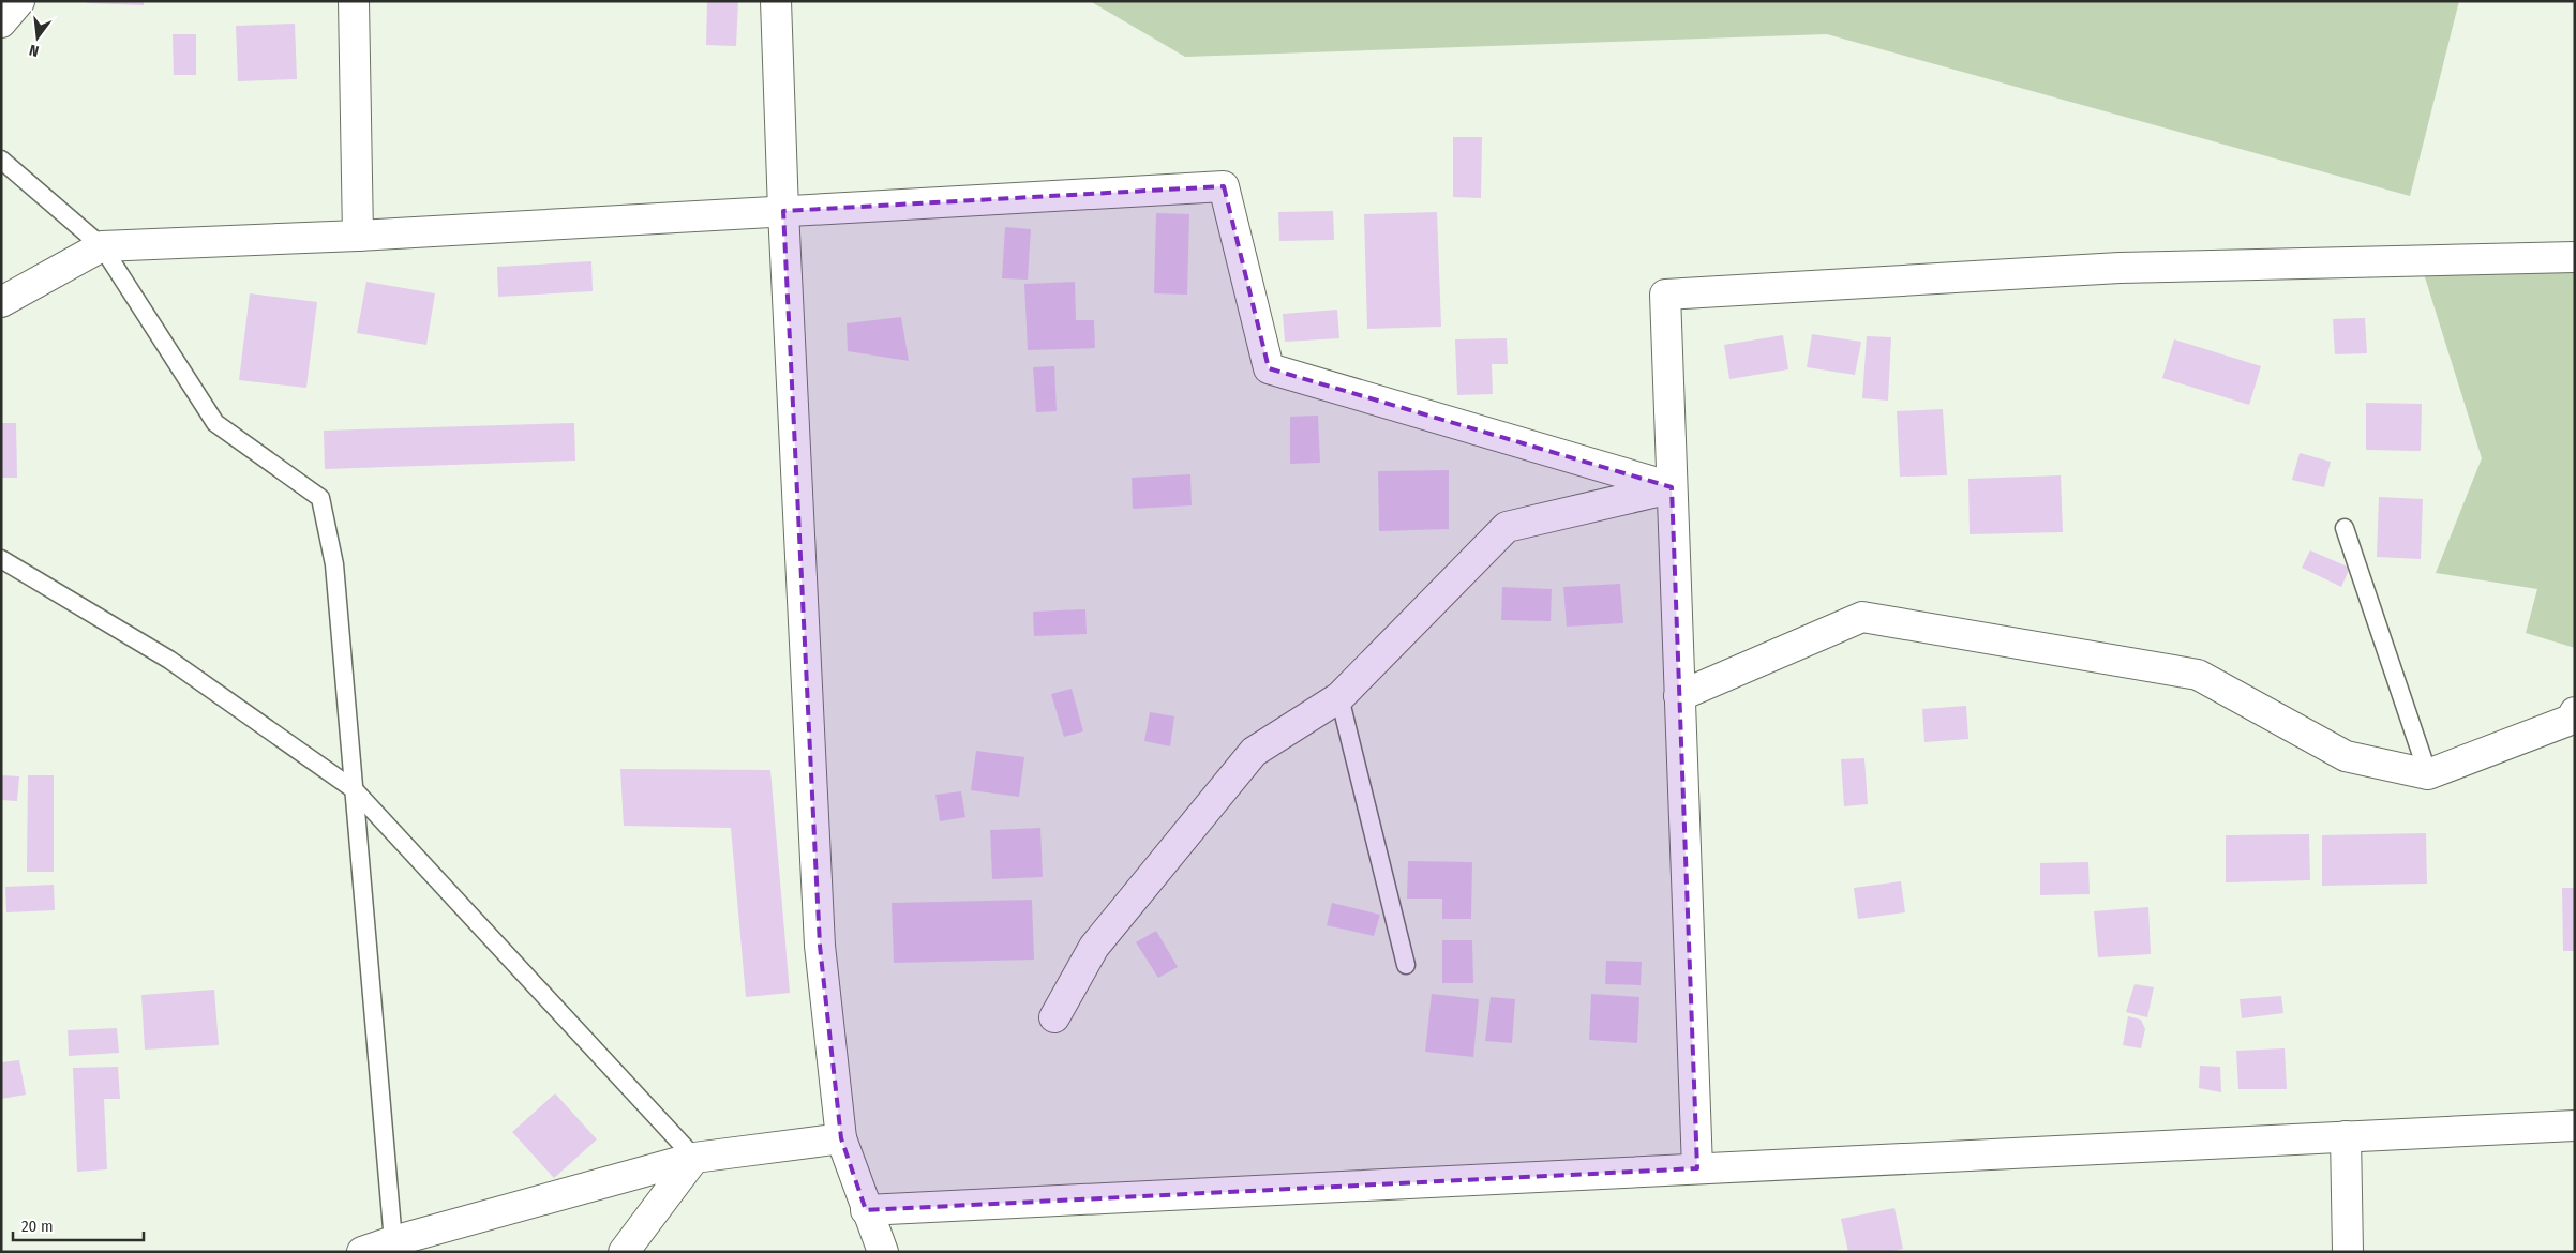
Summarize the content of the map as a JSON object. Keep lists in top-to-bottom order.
{
  "scale_bar": "20 m",
  "north": "bottom"
}
